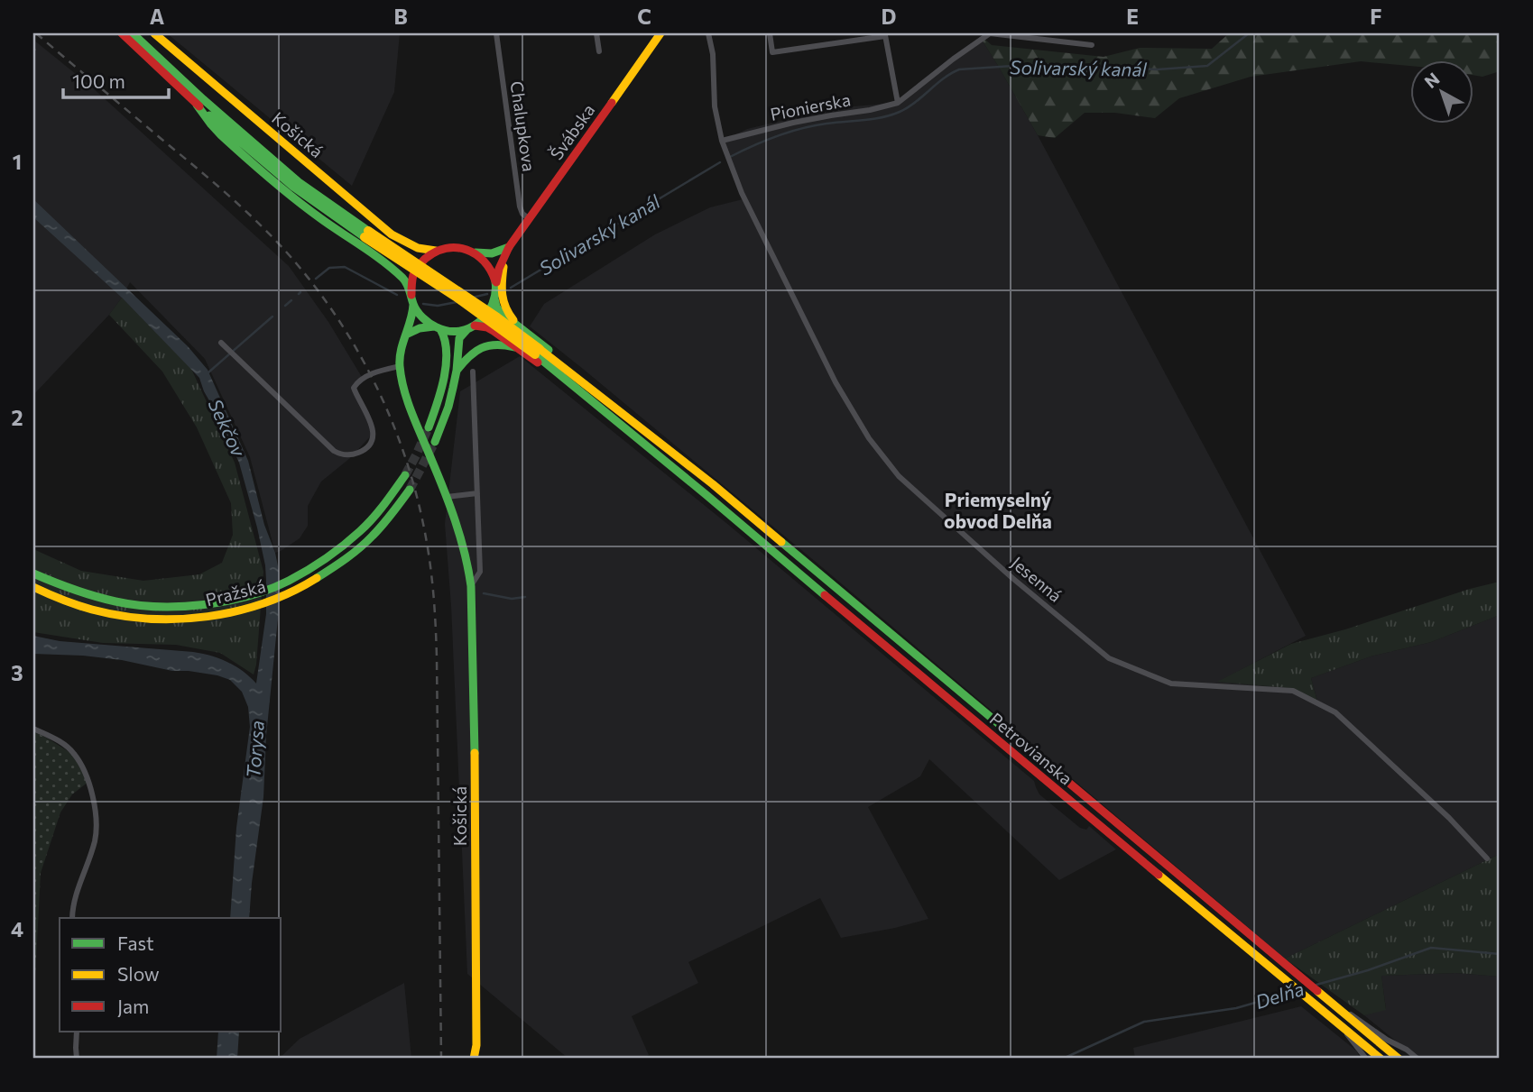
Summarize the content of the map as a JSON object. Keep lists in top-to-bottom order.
{
  "streets": {
    "main road": [
      "Švábska",
      "Košická",
      "Pražská",
      "Petrovianska"
    ],
    "street": ["Pionierska", "Chalupkova", "Jesenná"]
  },
  "crossings": [
    ["Pionierska", "Jesenná"],
    ["Chalupkova", "Švábska"],
    ["Švábska", "Košická"]
  ],
  "districts": ["Priemyselný obvod Delňa"],
  "water": [
    "Solivarský kanál",
    "Sekčov",
    "Torysa",
    "Delňa"
  ],
  "legend": ["Fast", "Slow", "Jam"],
  "scale_bar": "100 m",
  "north": "top left",
  "grid": {
    "columns": [
      "A",
      "B",
      "C",
      "D",
      "E",
      "F"
    ],
    "rows": [
      "1",
      "2",
      "3",
      "4"
    ]
  }
}
